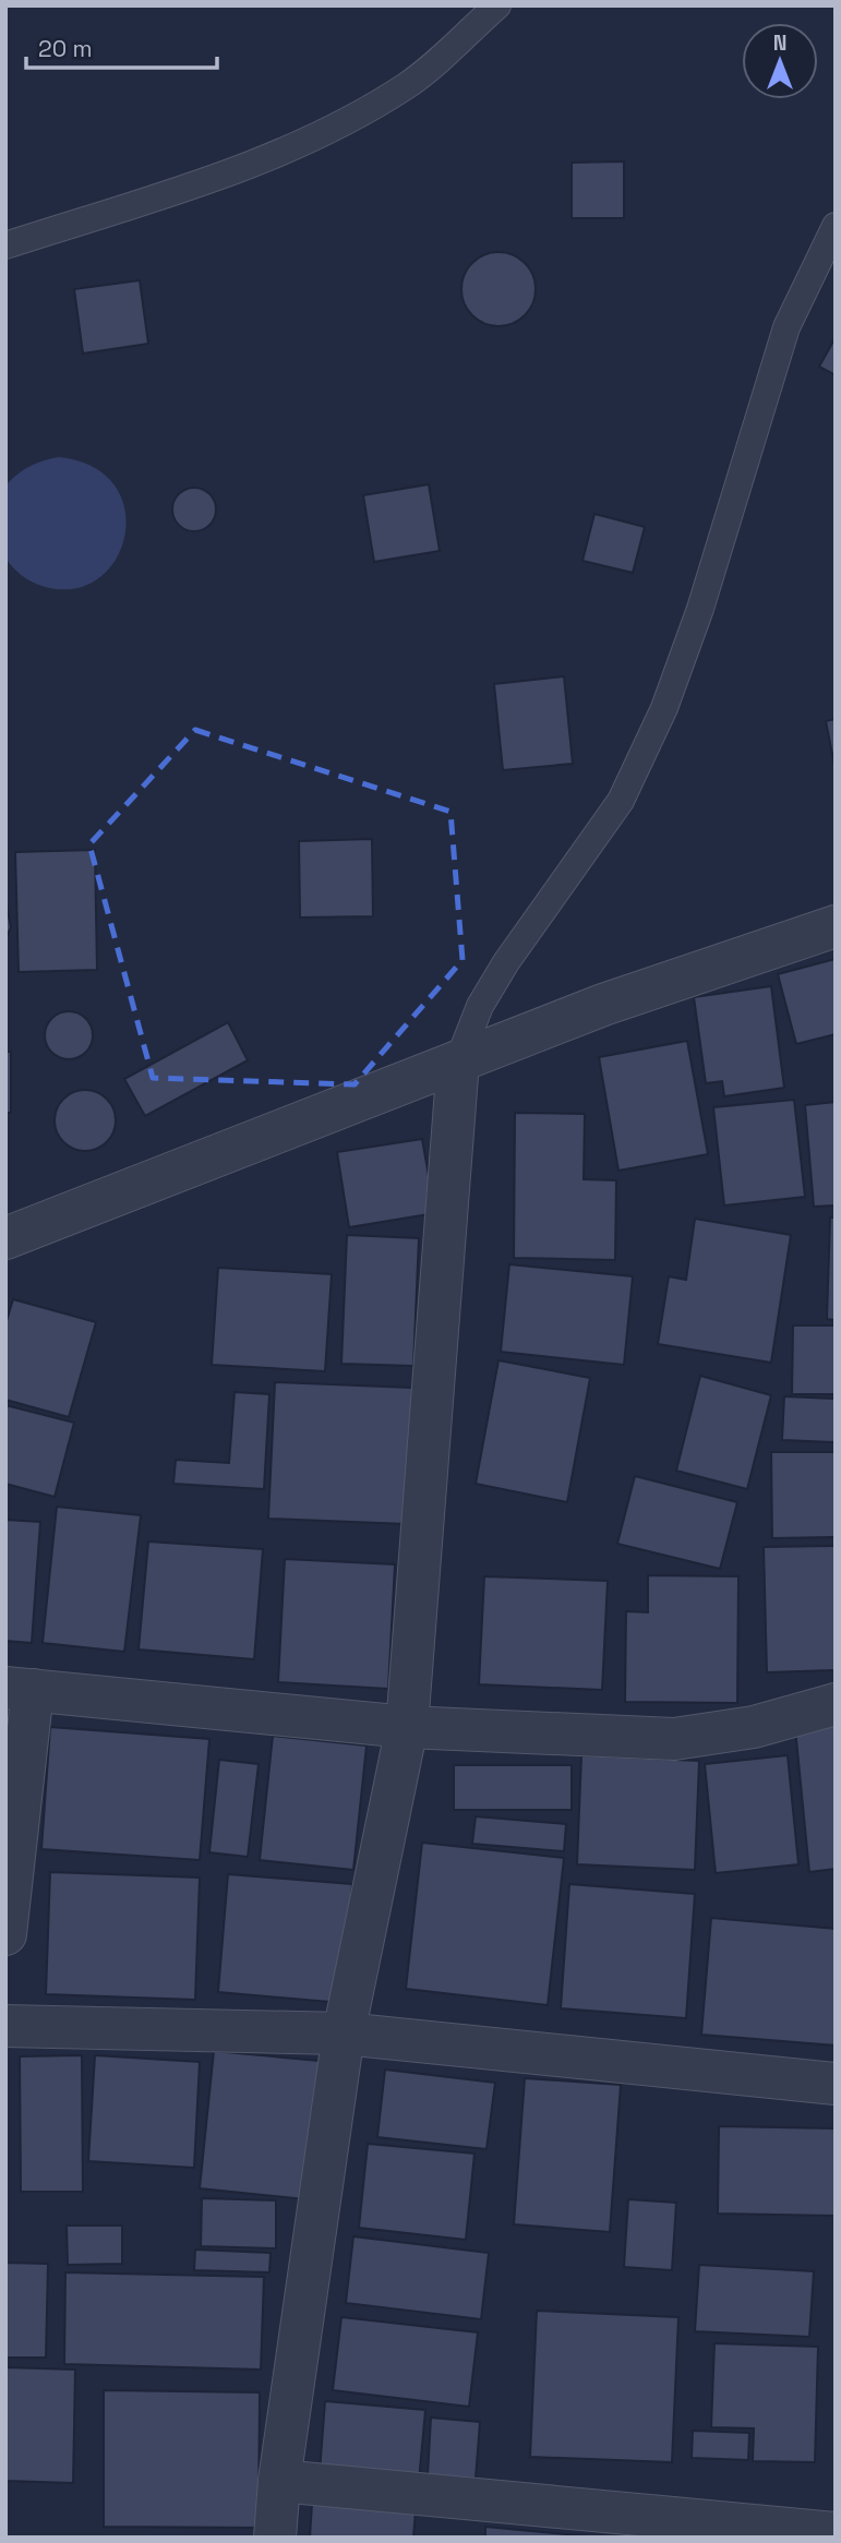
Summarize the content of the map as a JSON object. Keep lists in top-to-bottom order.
{
  "scale_bar": "20 m",
  "north": "top"
}
